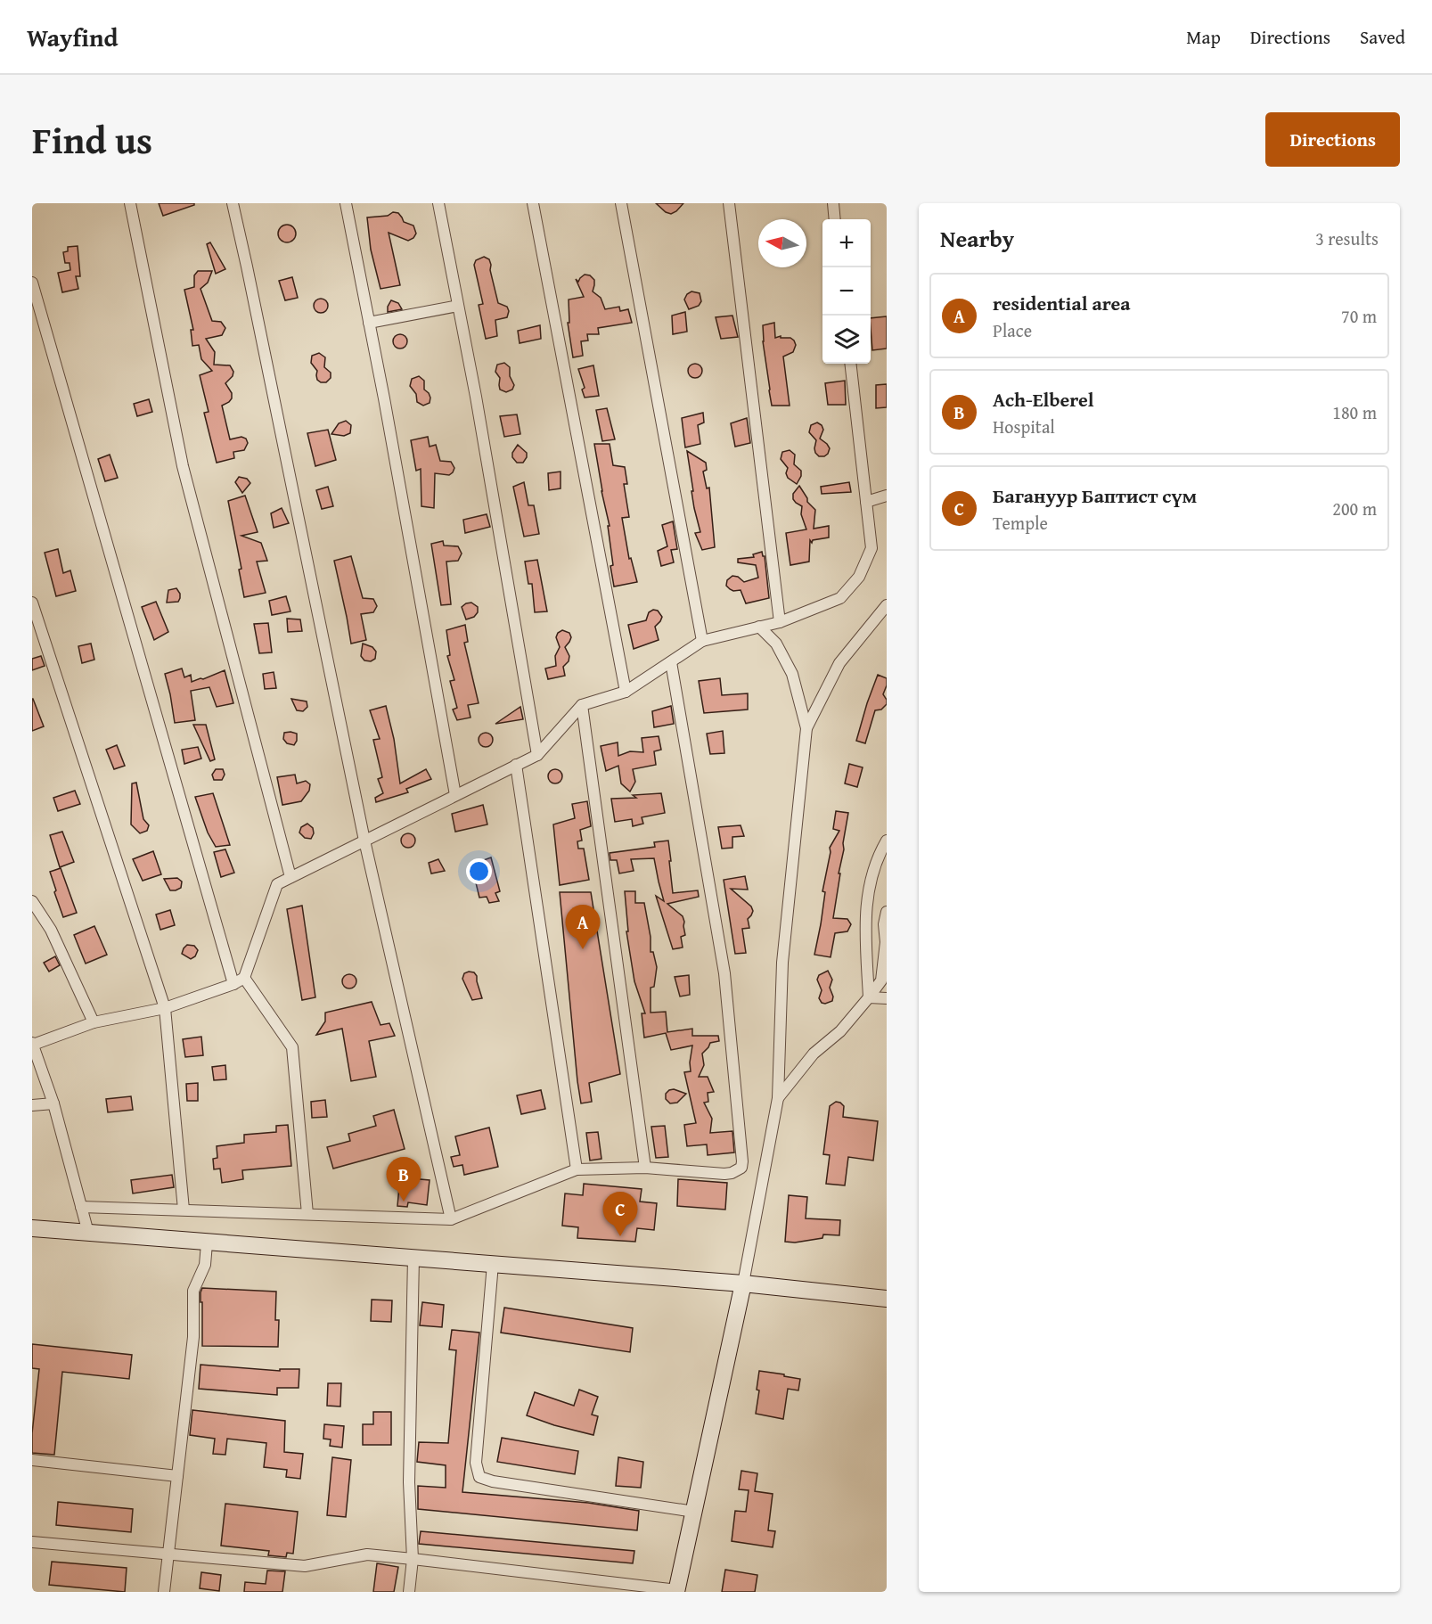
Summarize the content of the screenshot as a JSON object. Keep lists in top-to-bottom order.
{
  "north": "left",
  "page": {
    "header": "Wayfind",
    "nav": ["Map", "Directions", "Saved"],
    "title": "Find us",
    "buttons": "Directions",
    "heading": ["Nearby", "3 results"],
    "map_buttons": ["+", "−"],
    "list": [
      {
        "mark": "A",
        "name": "residential area",
        "note": "Place",
        "value": "70 m"
      },
      {
        "mark": "B",
        "name": "Ach-Elberel",
        "note": "Hospital",
        "value": "180 m"
      },
      {
        "mark": "C",
        "name": "Багануур Баптист сүм",
        "note": "Temple",
        "value": "200 m"
      }
    ],
    "pins": ["A", "B", "C"]
  }
}
